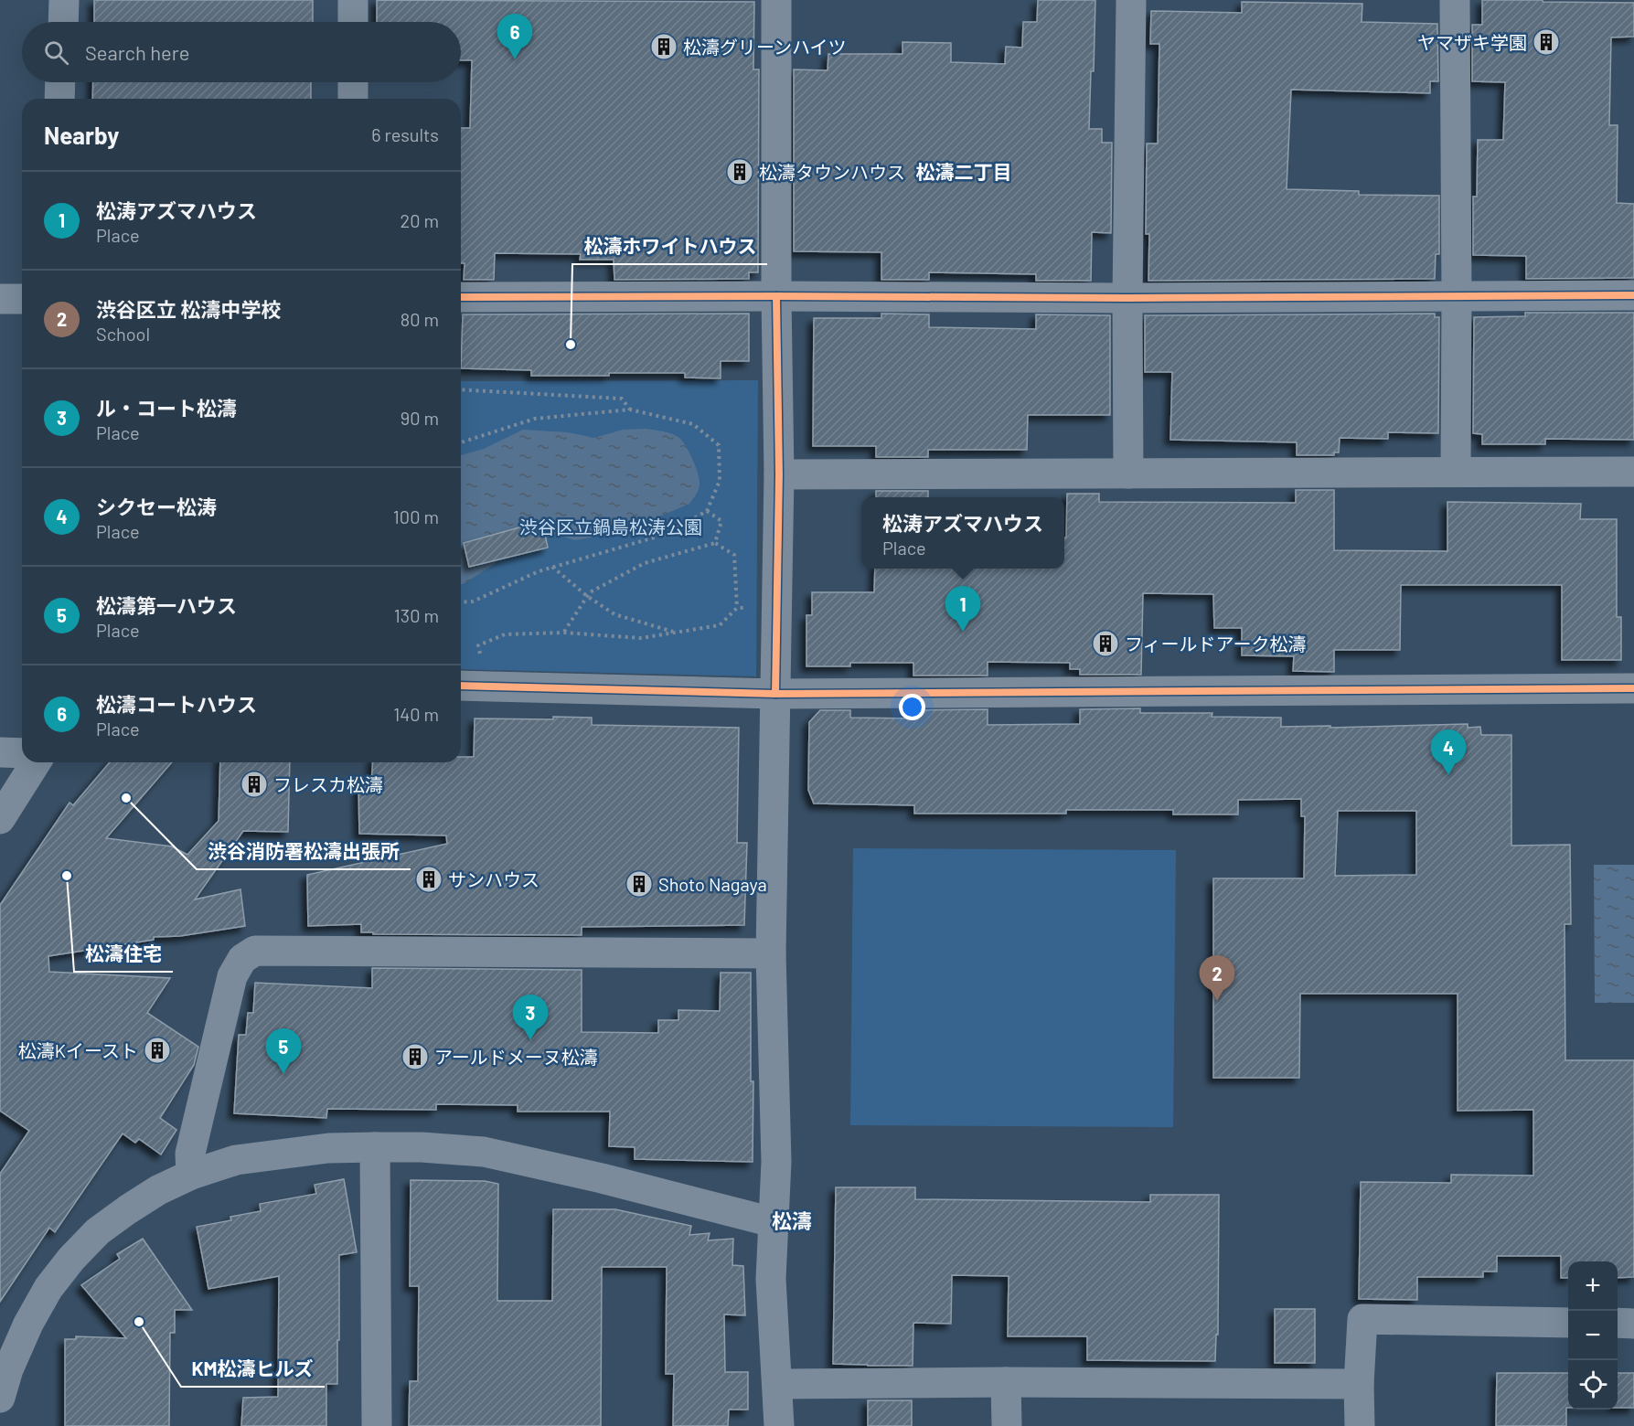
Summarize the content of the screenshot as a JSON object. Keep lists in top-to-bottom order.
{
  "districts": ["松濤二丁目", "松濤"],
  "parks": ["渋谷区立鍋島松涛公園"],
  "places": {
    "building": [
      "ヤマザキ学園",
      "松濤グリーンハイツ",
      "松濤タウンハウス",
      "フィールドアーク松濤",
      "フレスカ松濤",
      "サンハウス",
      "Shoto Nagaya",
      "松濤Kイースト",
      "アールドメーヌ松濤"
    ],
    "other": [
      "松濤ホワイトハウス",
      "渋谷消防署松濤出張所",
      "松濤住宅",
      "KM松濤ヒルズ"
    ]
  },
  "page": {
    "pins": [
      "6",
      "1",
      "4",
      "2",
      "3",
      "5"
    ],
    "search": "Search here",
    "heading": ["Nearby", "6 results"],
    "list": [
      {
        "mark": "1",
        "name": "松涛アズマハウス",
        "note": "Place",
        "value": "20 m"
      },
      {
        "mark": "2",
        "name": "渋谷区立 松濤中学校",
        "note": "School",
        "value": "80 m"
      },
      {
        "mark": "3",
        "name": "ル・コート松濤",
        "note": "Place",
        "value": "90 m"
      },
      {
        "mark": "4",
        "name": "シクセー松涛",
        "note": "Place",
        "value": "100 m"
      },
      {
        "mark": "5",
        "name": "松濤第一ハウス",
        "note": "Place",
        "value": "130 m"
      },
      {
        "mark": "6",
        "name": "松濤コートハウス",
        "note": "Place",
        "value": "140 m"
      }
    ],
    "popup": ["松涛アズマハウス", "Place"],
    "map_buttons": ["+", "−"]
  }
}
